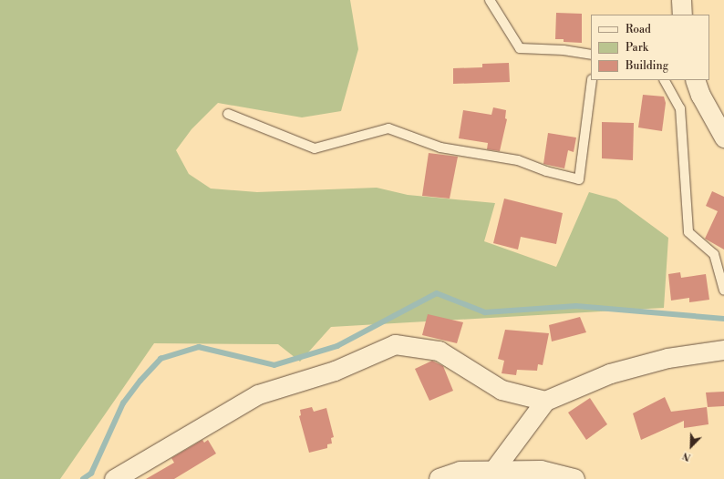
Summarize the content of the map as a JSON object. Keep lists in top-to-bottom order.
{
  "legend": ["Road", "Park", "Building"],
  "north": "bottom left"
}
